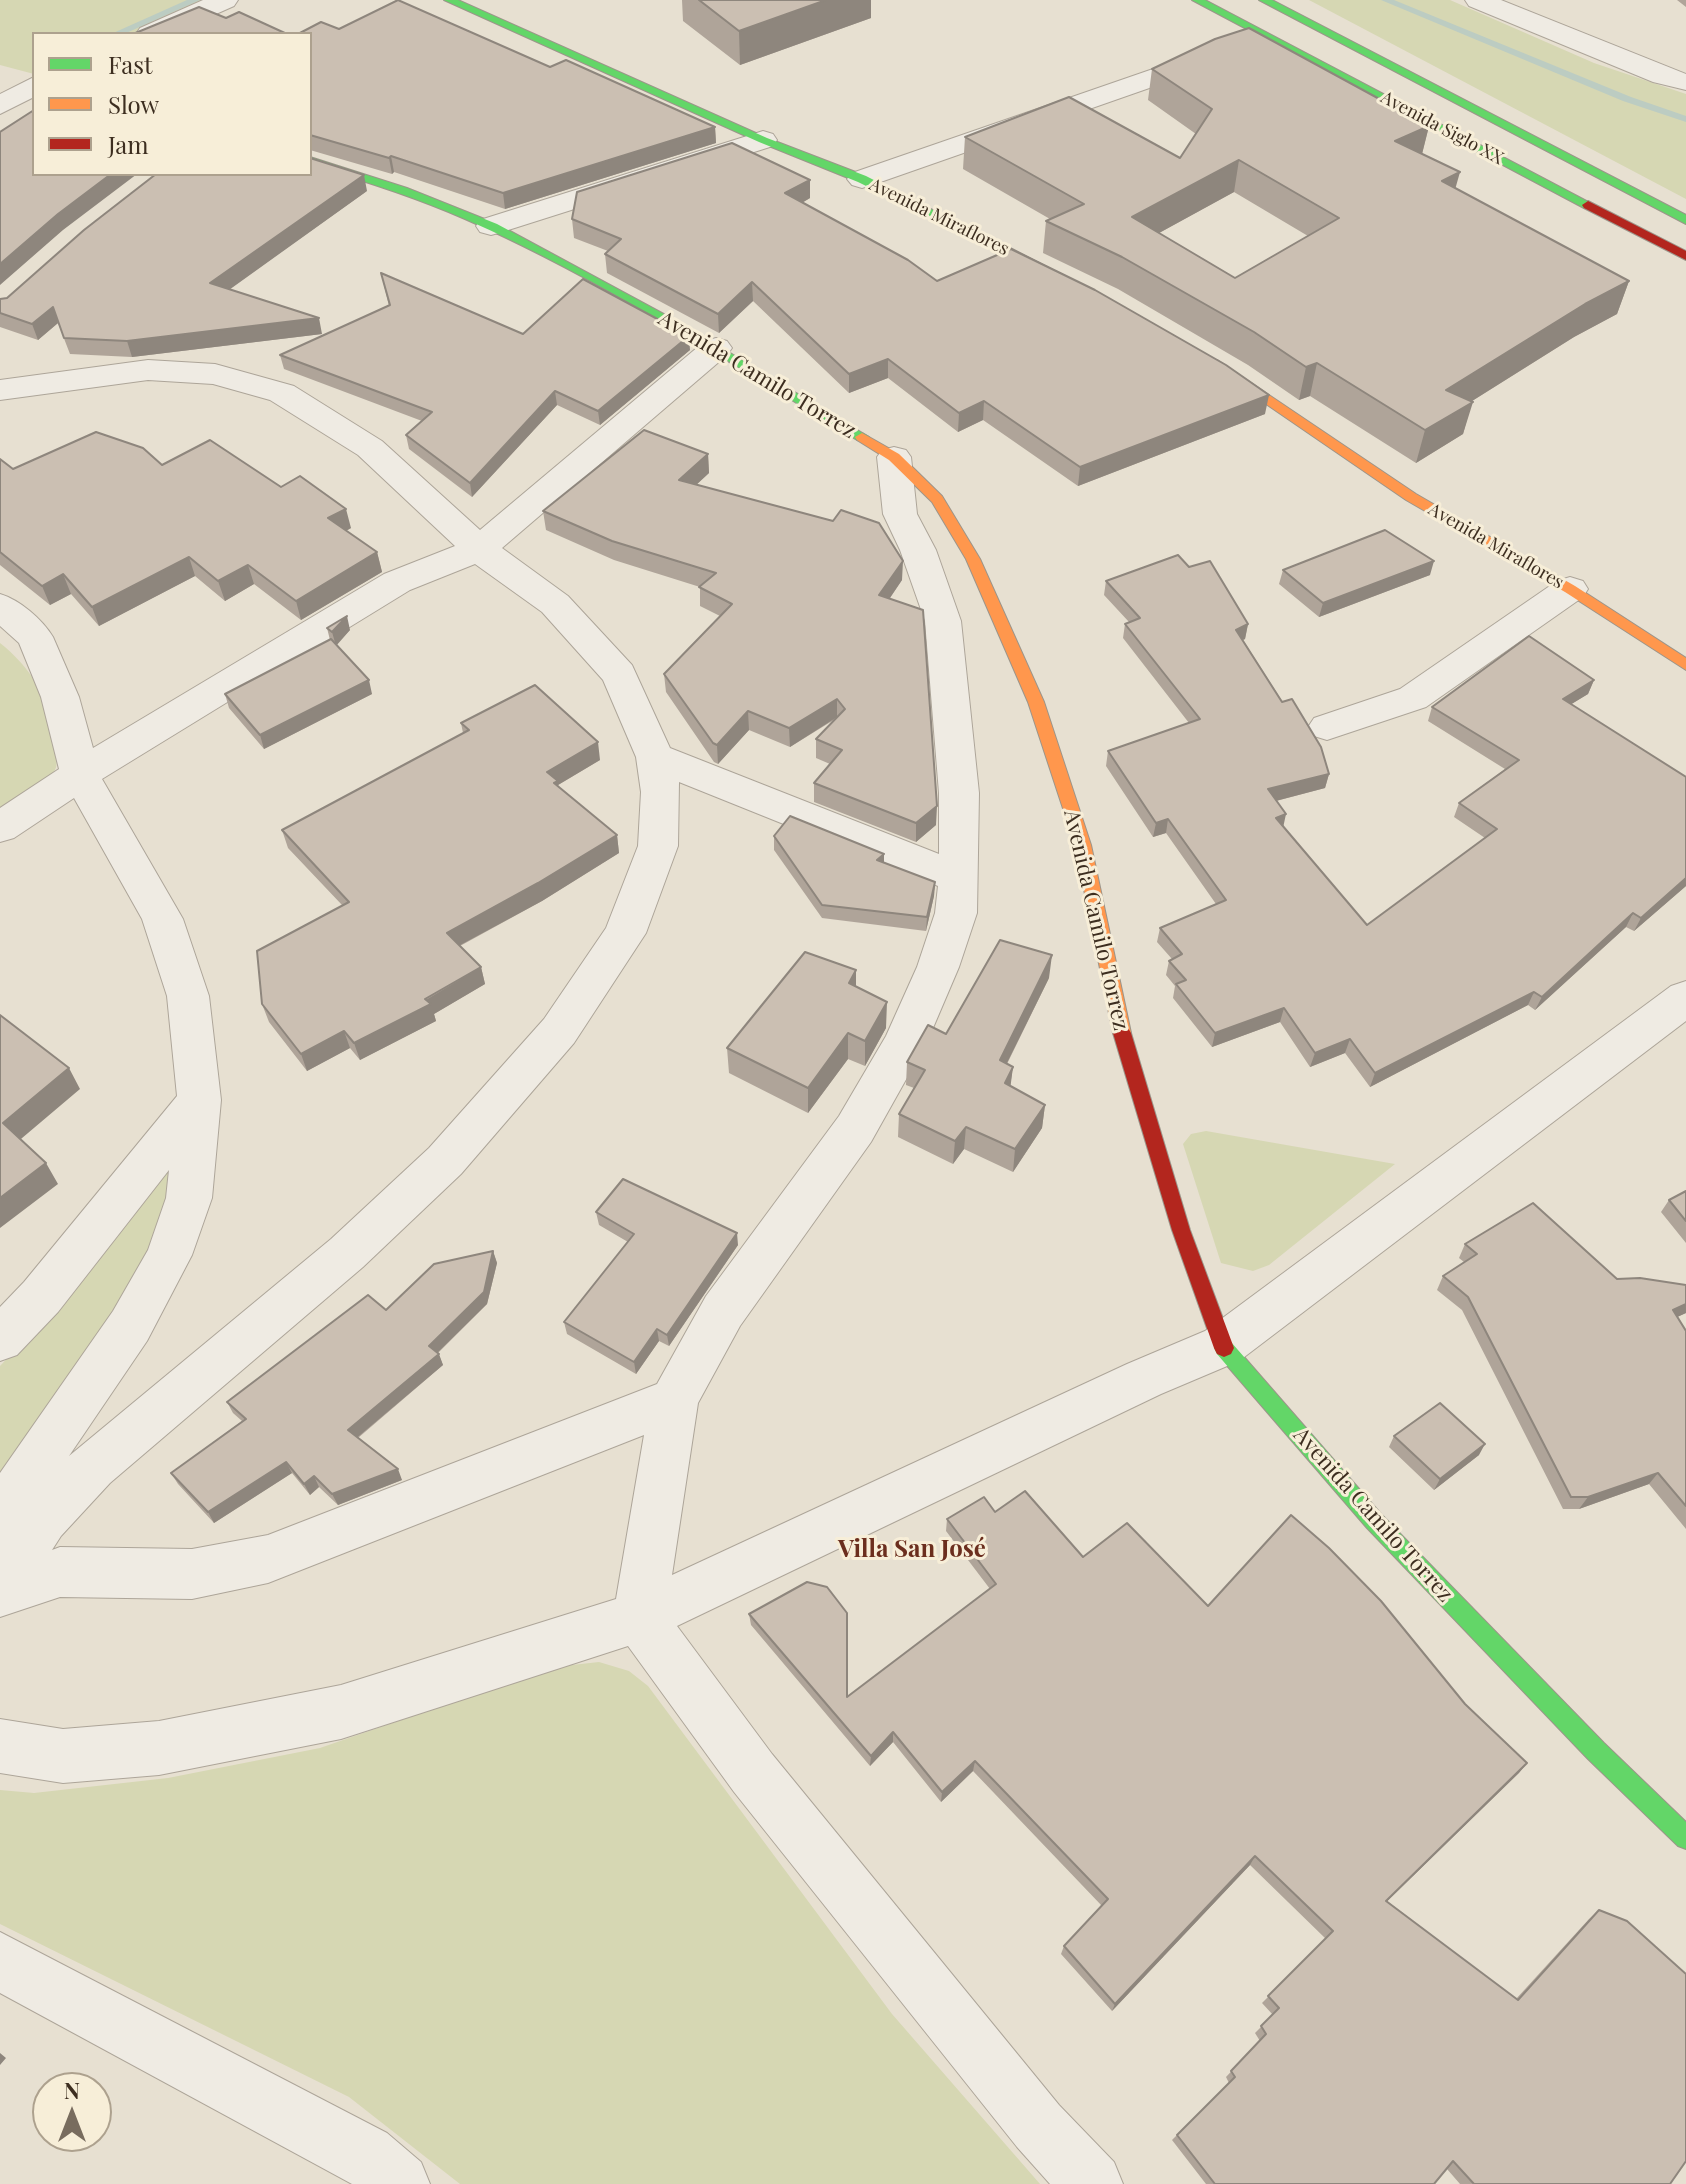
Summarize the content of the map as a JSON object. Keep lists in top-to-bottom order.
{
  "streets": {
    "main road": ["Avenida Siglo XX", "Avenida Miraflores", "Avenida Camilo Torrez"]
  },
  "districts": ["Villa San José"],
  "legend": ["Fast", "Slow", "Jam"],
  "north": "top"
}
